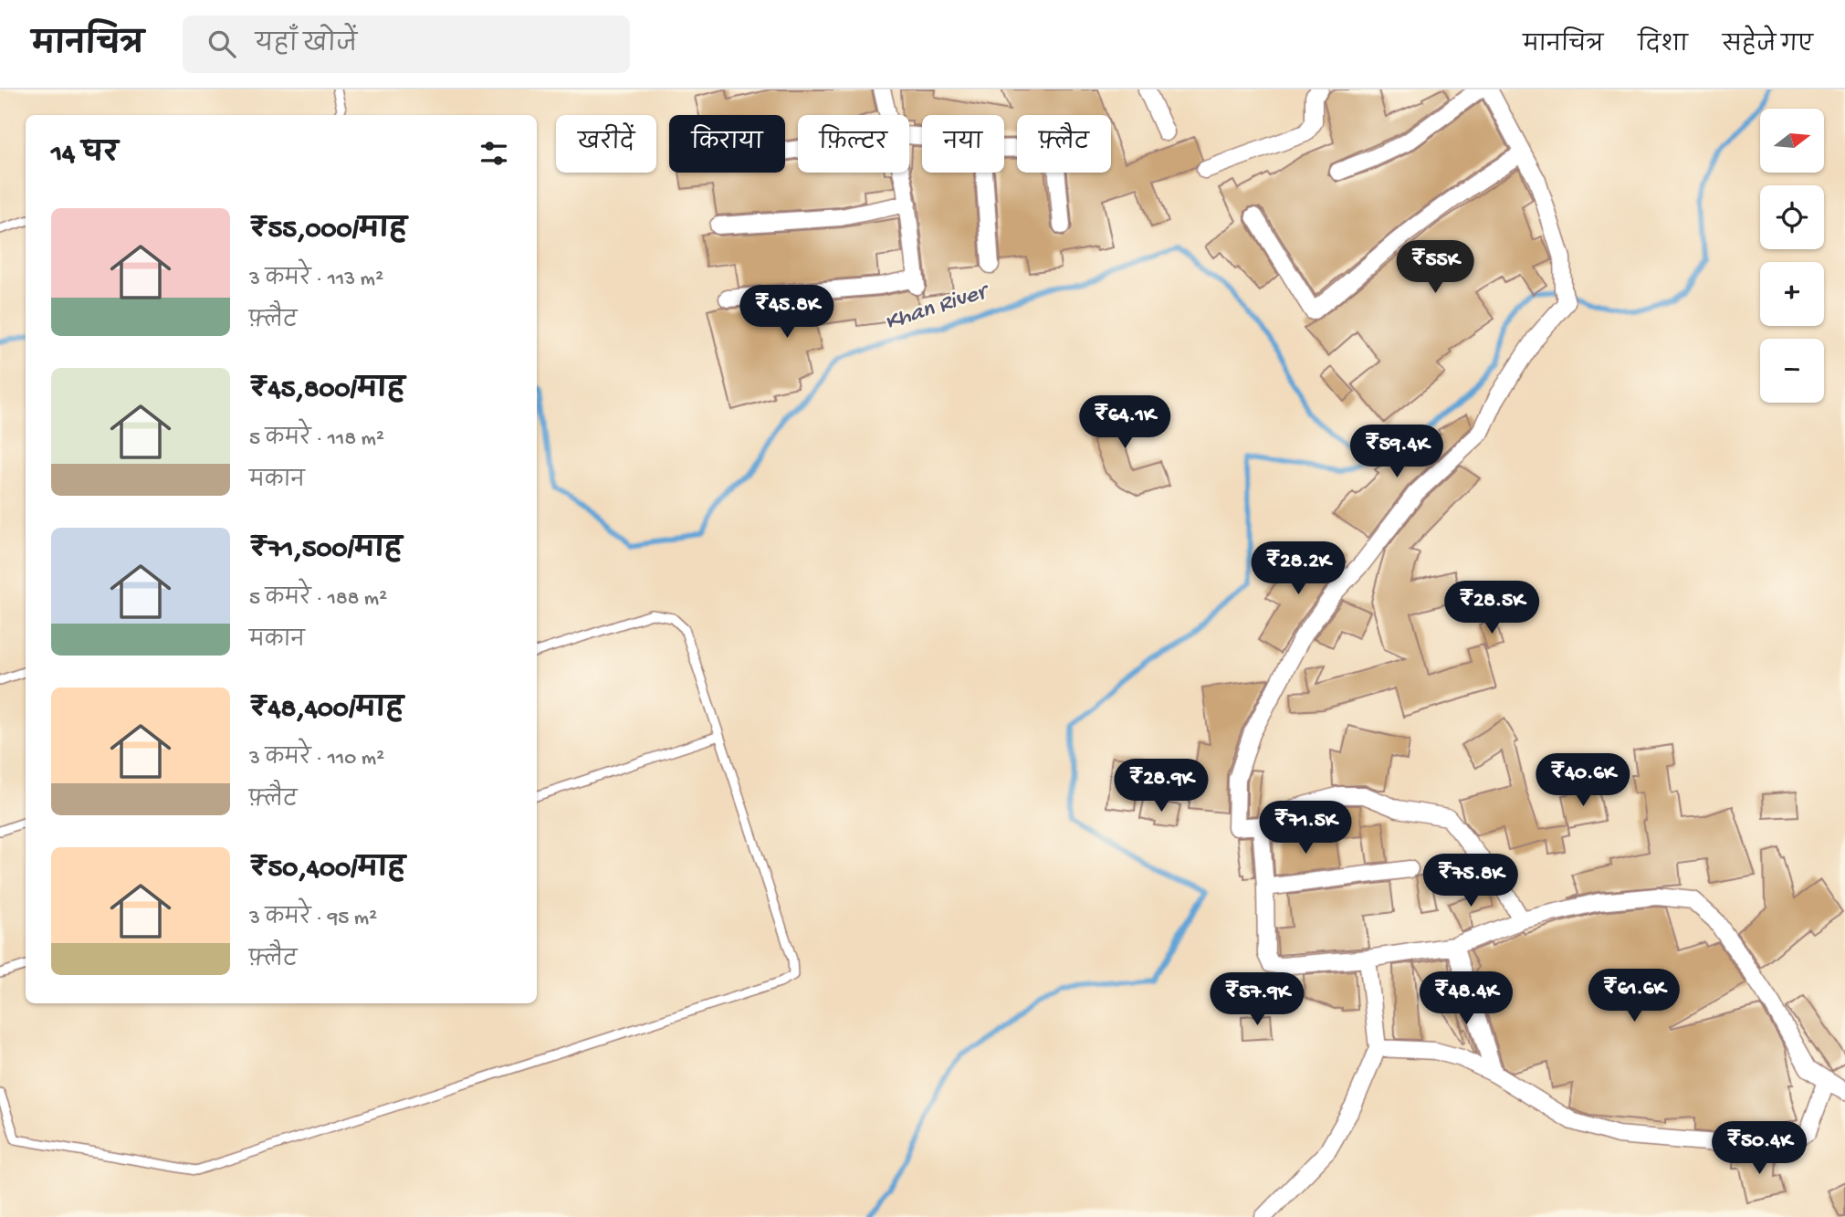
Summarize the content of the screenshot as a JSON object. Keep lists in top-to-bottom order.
{
  "water": ["Khan River"],
  "north": "right",
  "page": {
    "header": "मानचित्र",
    "search": "यहाँ खोजें",
    "nav": ["मानचित्र", "दिशा", "सहेजे गए"],
    "map_buttons": ["+", "−"],
    "chip": [
      "खरीदें",
      "किराया",
      "फ़िल्टर",
      "नया",
      "फ़्लैट"
    ],
    "heading": "14 घर",
    "list": [
      {
        "name": "₹55,000/माह",
        "note": "3 कमरे · 113 m² · फ़्लैट"
      },
      {
        "name": "₹45,800/माह",
        "note": "5 कमरे · 118 m² · मकान"
      },
      {
        "name": "₹71,500/माह",
        "note": "5 कमरे · 188 m² · मकान"
      },
      {
        "name": "₹48,400/माह",
        "note": "3 कमरे · 110 m² · फ़्लैट"
      },
      {
        "name": "₹50,400/माह",
        "note": "3 कमरे · 95 m² · फ़्लैट"
      }
    ],
    "price": [
      "₹55K",
      "₹45.8K",
      "₹64.1K",
      "₹59.4K",
      "₹28.2K",
      "₹28.5K",
      "₹40.6K",
      "₹28.9K",
      "₹71.5K",
      "₹75.8K",
      "₹61.6K",
      "₹48.4K",
      "₹57.9K",
      "₹50.4K"
    ]
  }
}
